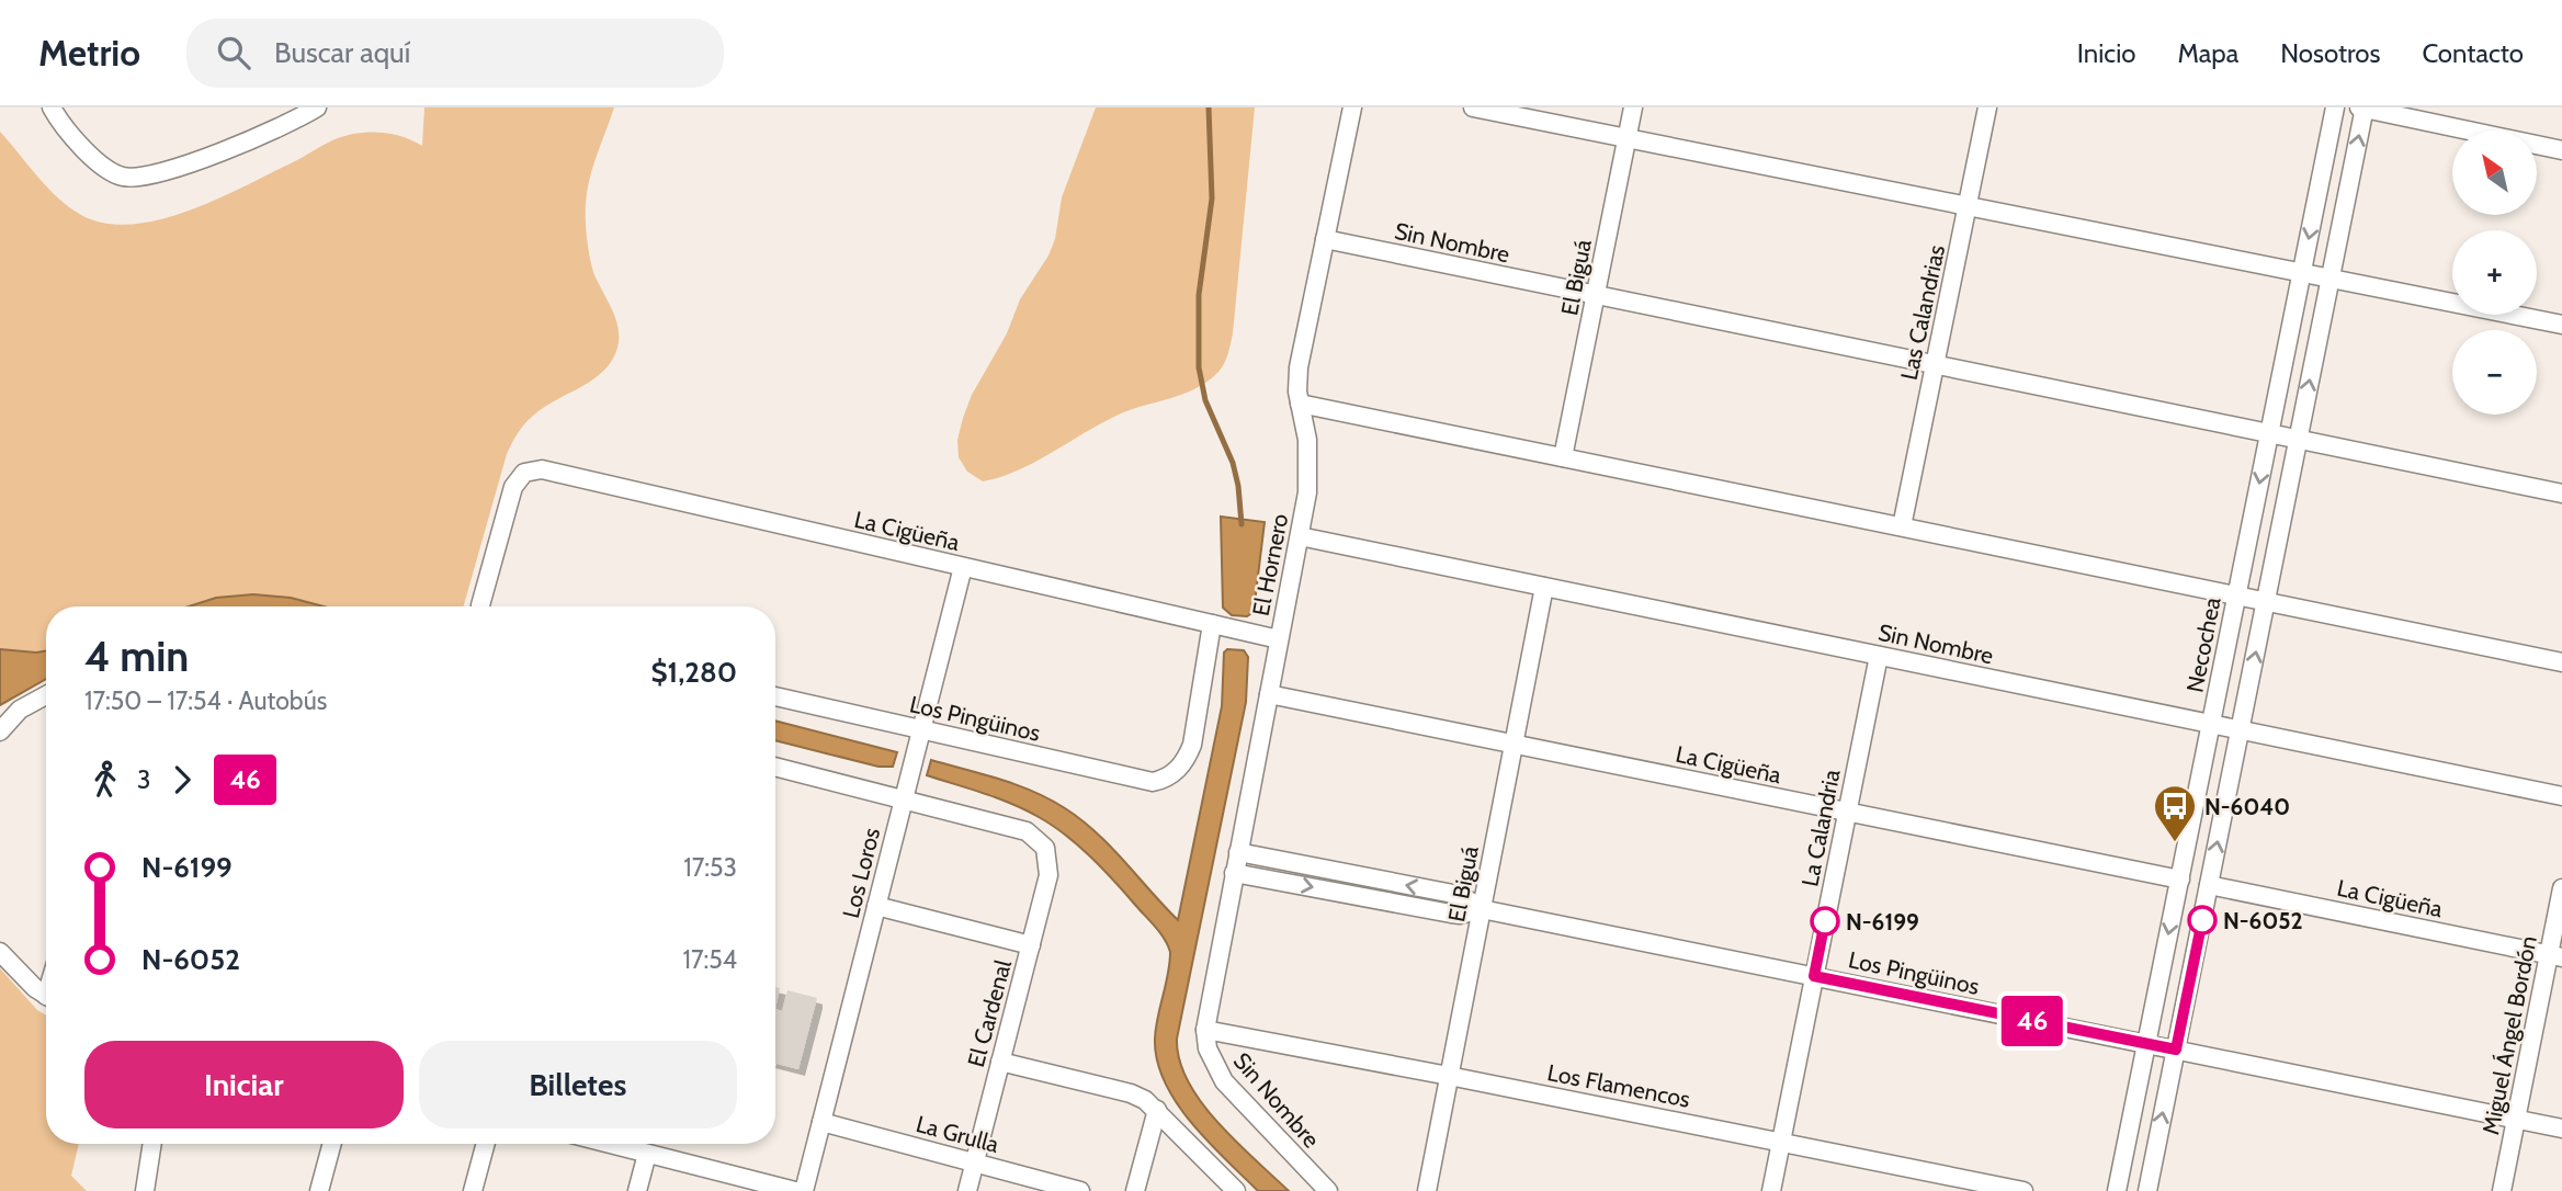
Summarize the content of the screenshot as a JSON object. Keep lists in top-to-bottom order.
{
  "streets": {
    "street": [
      "Sin Nombre",
      "El Biguá",
      "Las Calandrias",
      "La Cigüeña",
      "El Hornero",
      "Necochea",
      "Los Pingüinos",
      "La Calandria",
      "Los Loros",
      "El Cardenal",
      "Miguel Ángel Bordón",
      "Los Flamencos",
      "La Grulla"
    ]
  },
  "crossings": [
    ["Sin Nombre", "El Biguá"],
    ["Sin Nombre", "Las Calandrias"],
    ["Sin Nombre", "El Hornero"],
    ["Sin Nombre", "Necochea"],
    ["Sin Nombre", "La Calandria"],
    ["Sin Nombre", "Los Flamencos"],
    ["El Biguá", "La Cigüeña"],
    ["El Biguá", "Los Pingüinos"],
    ["El Biguá", "Los Flamencos"],
    ["La Cigüeña", "El Hornero"],
    ["La Cigüeña", "Necochea"],
    ["La Cigüeña", "Los Pingüinos"],
    ["La Cigüeña", "La Calandria"],
    ["La Cigüeña", "Los Loros"],
    ["La Cigüeña", "Miguel Ángel Bordón"],
    ["El Hornero", "Los Pingüinos"],
    ["El Hornero", "Los Flamencos"],
    ["Necochea", "Los Pingüinos"],
    ["Los Pingüinos", "La Calandria"],
    ["Los Pingüinos", "Los Loros"],
    ["Los Pingüinos", "Miguel Ángel Bordón"],
    ["La Calandria", "Los Flamencos"],
    ["Los Loros", "El Cardenal"],
    ["Los Loros", "La Grulla"],
    ["El Cardenal", "La Grulla"]
  ],
  "places": {
    "bus stop": ["N-6040"],
    "other": ["N-6052", "N-6199"]
  },
  "lines": ["bus line 46"],
  "north": "top left",
  "page": {
    "header": "Metrio",
    "search": "Buscar aquí",
    "nav": [
      "Inicio",
      "Mapa",
      "Nosotros",
      "Contacto"
    ],
    "on_map": "46",
    "map_buttons": ["+", "−"],
    "heading": ["4 min", "17:50 – 17:54 · Autobús", "$1,280"],
    "legs": ["3", "46"],
    "list": [
      {
        "name": "N-6199",
        "value": "17:53"
      },
      {
        "name": "N-6052",
        "value": "17:54"
      }
    ],
    "buttons": ["Iniciar", "Billetes"]
  }
}
